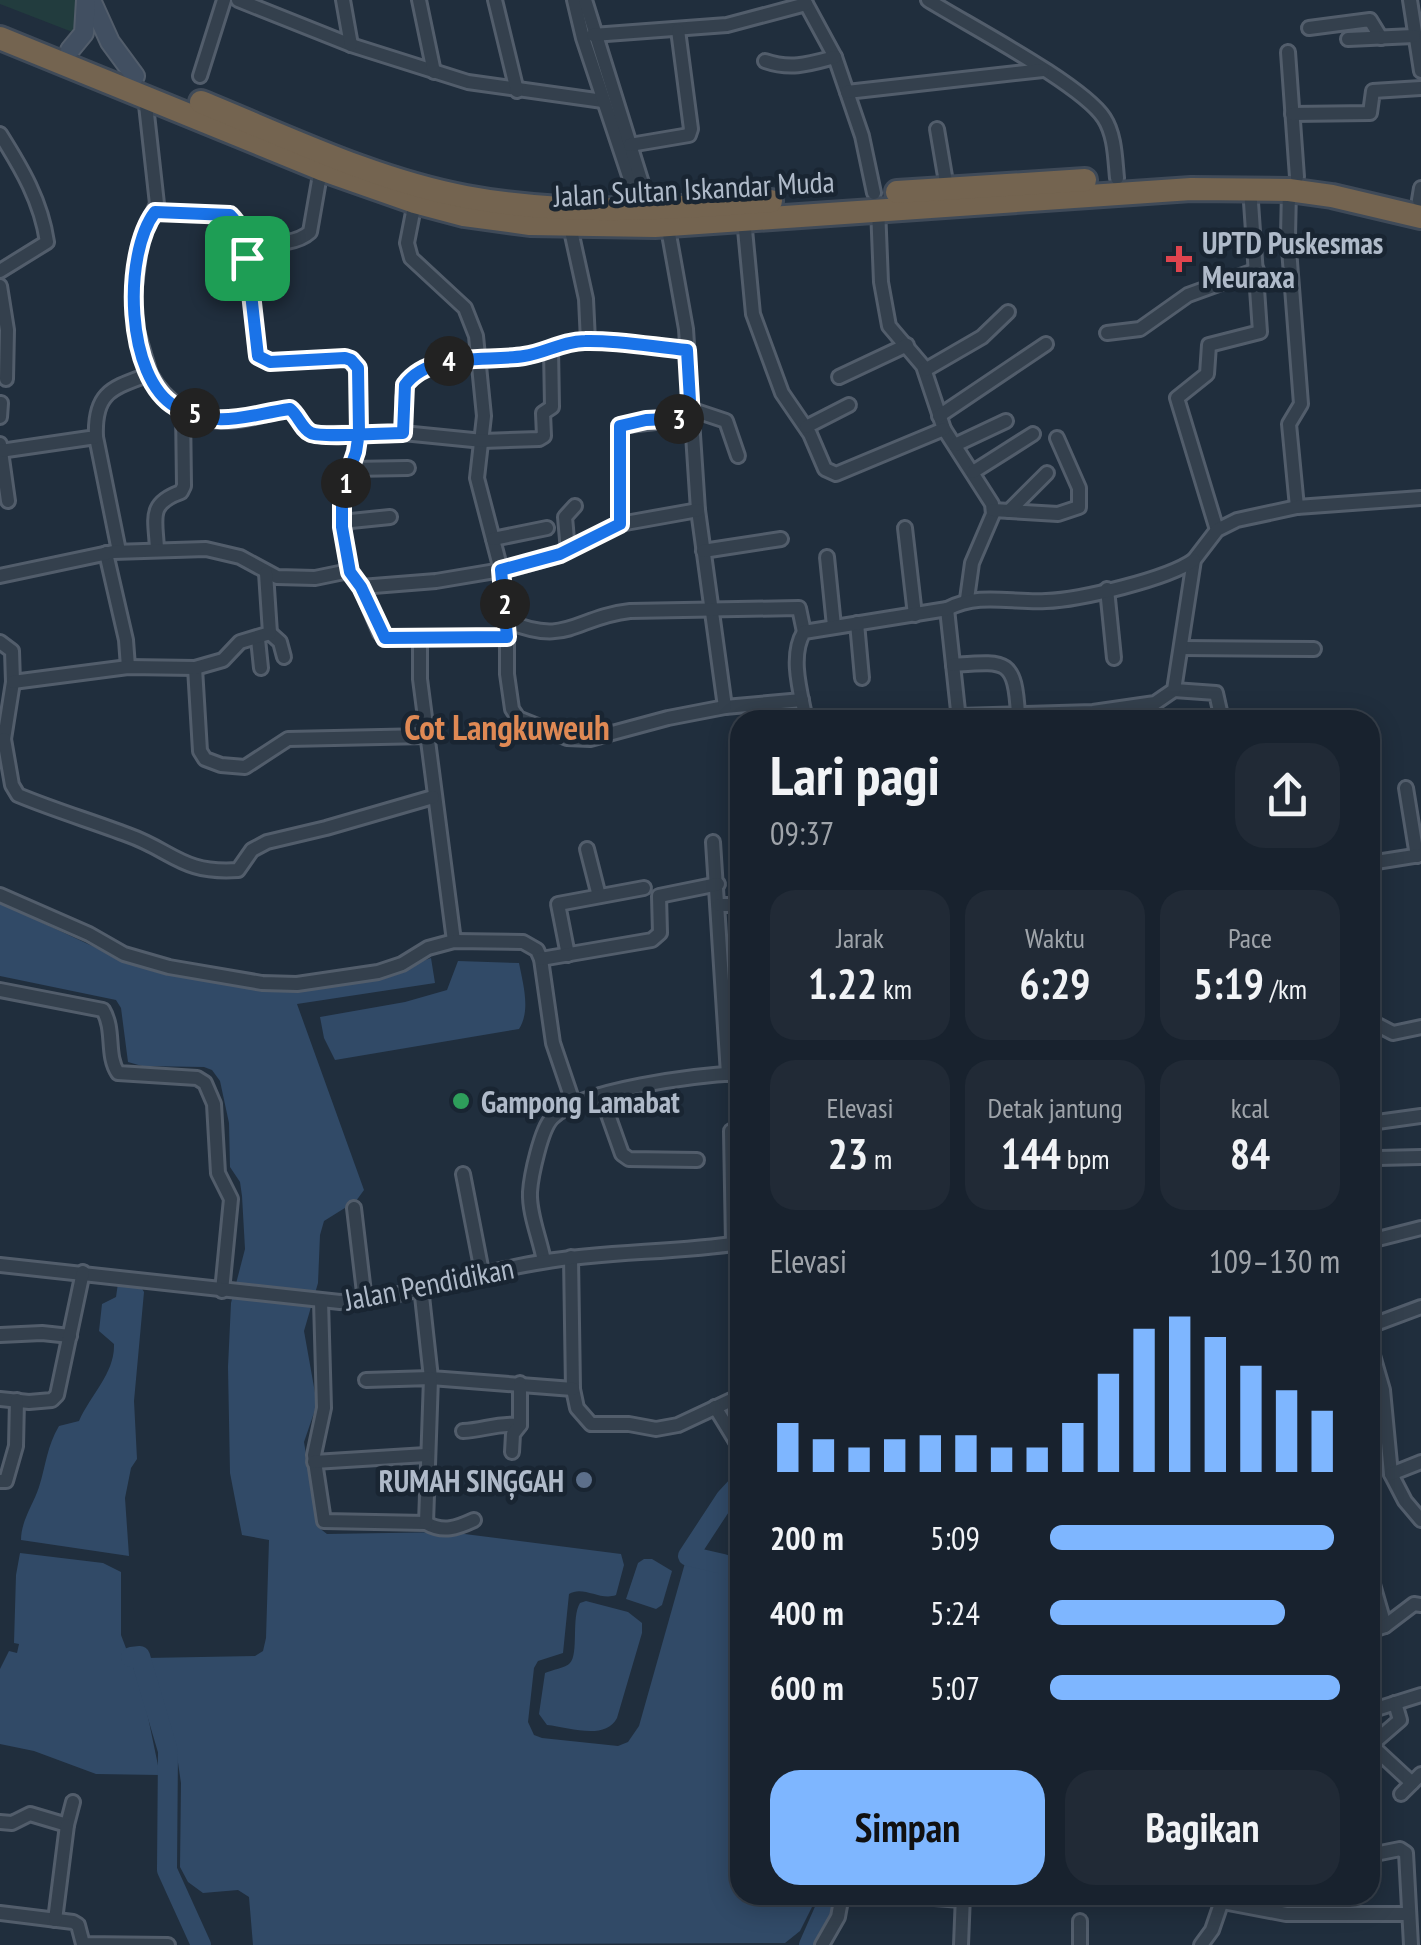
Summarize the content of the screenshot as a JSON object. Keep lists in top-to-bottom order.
{
  "streets": {
    "highway": ["Jalan Sultan Iskandar Muda"],
    "street": ["Jalan Pendidikan"]
  },
  "districts": ["Cot Langkuweuh"],
  "places": {
    "health": ["UPTD Puskesmas Meuraxa"],
    "other": ["Gampong Lamabat", "RUMAH SINĢGAH"]
  },
  "page": {
    "pins": [
      "4",
      "5",
      "3",
      "1",
      "2"
    ],
    "heading": ["Lari pagi", "09:37"],
    "stats": [
      ["Jarak", "1.22 km"],
      ["Waktu", "6:29"],
      ["Pace", "5:19 /km"],
      ["Elevasi", "23 m"],
      ["Detak jantung", "144 bpm"],
      ["kcal", "84"]
    ],
    "chart": ["Elevasi", "109–130 m"],
    "list": [
      {
        "name": "200 m",
        "note": "5:09"
      },
      {
        "name": "400 m",
        "note": "5:24"
      },
      {
        "name": "600 m",
        "note": "5:07"
      }
    ],
    "buttons": ["Simpan", "Bagikan"]
  }
}
